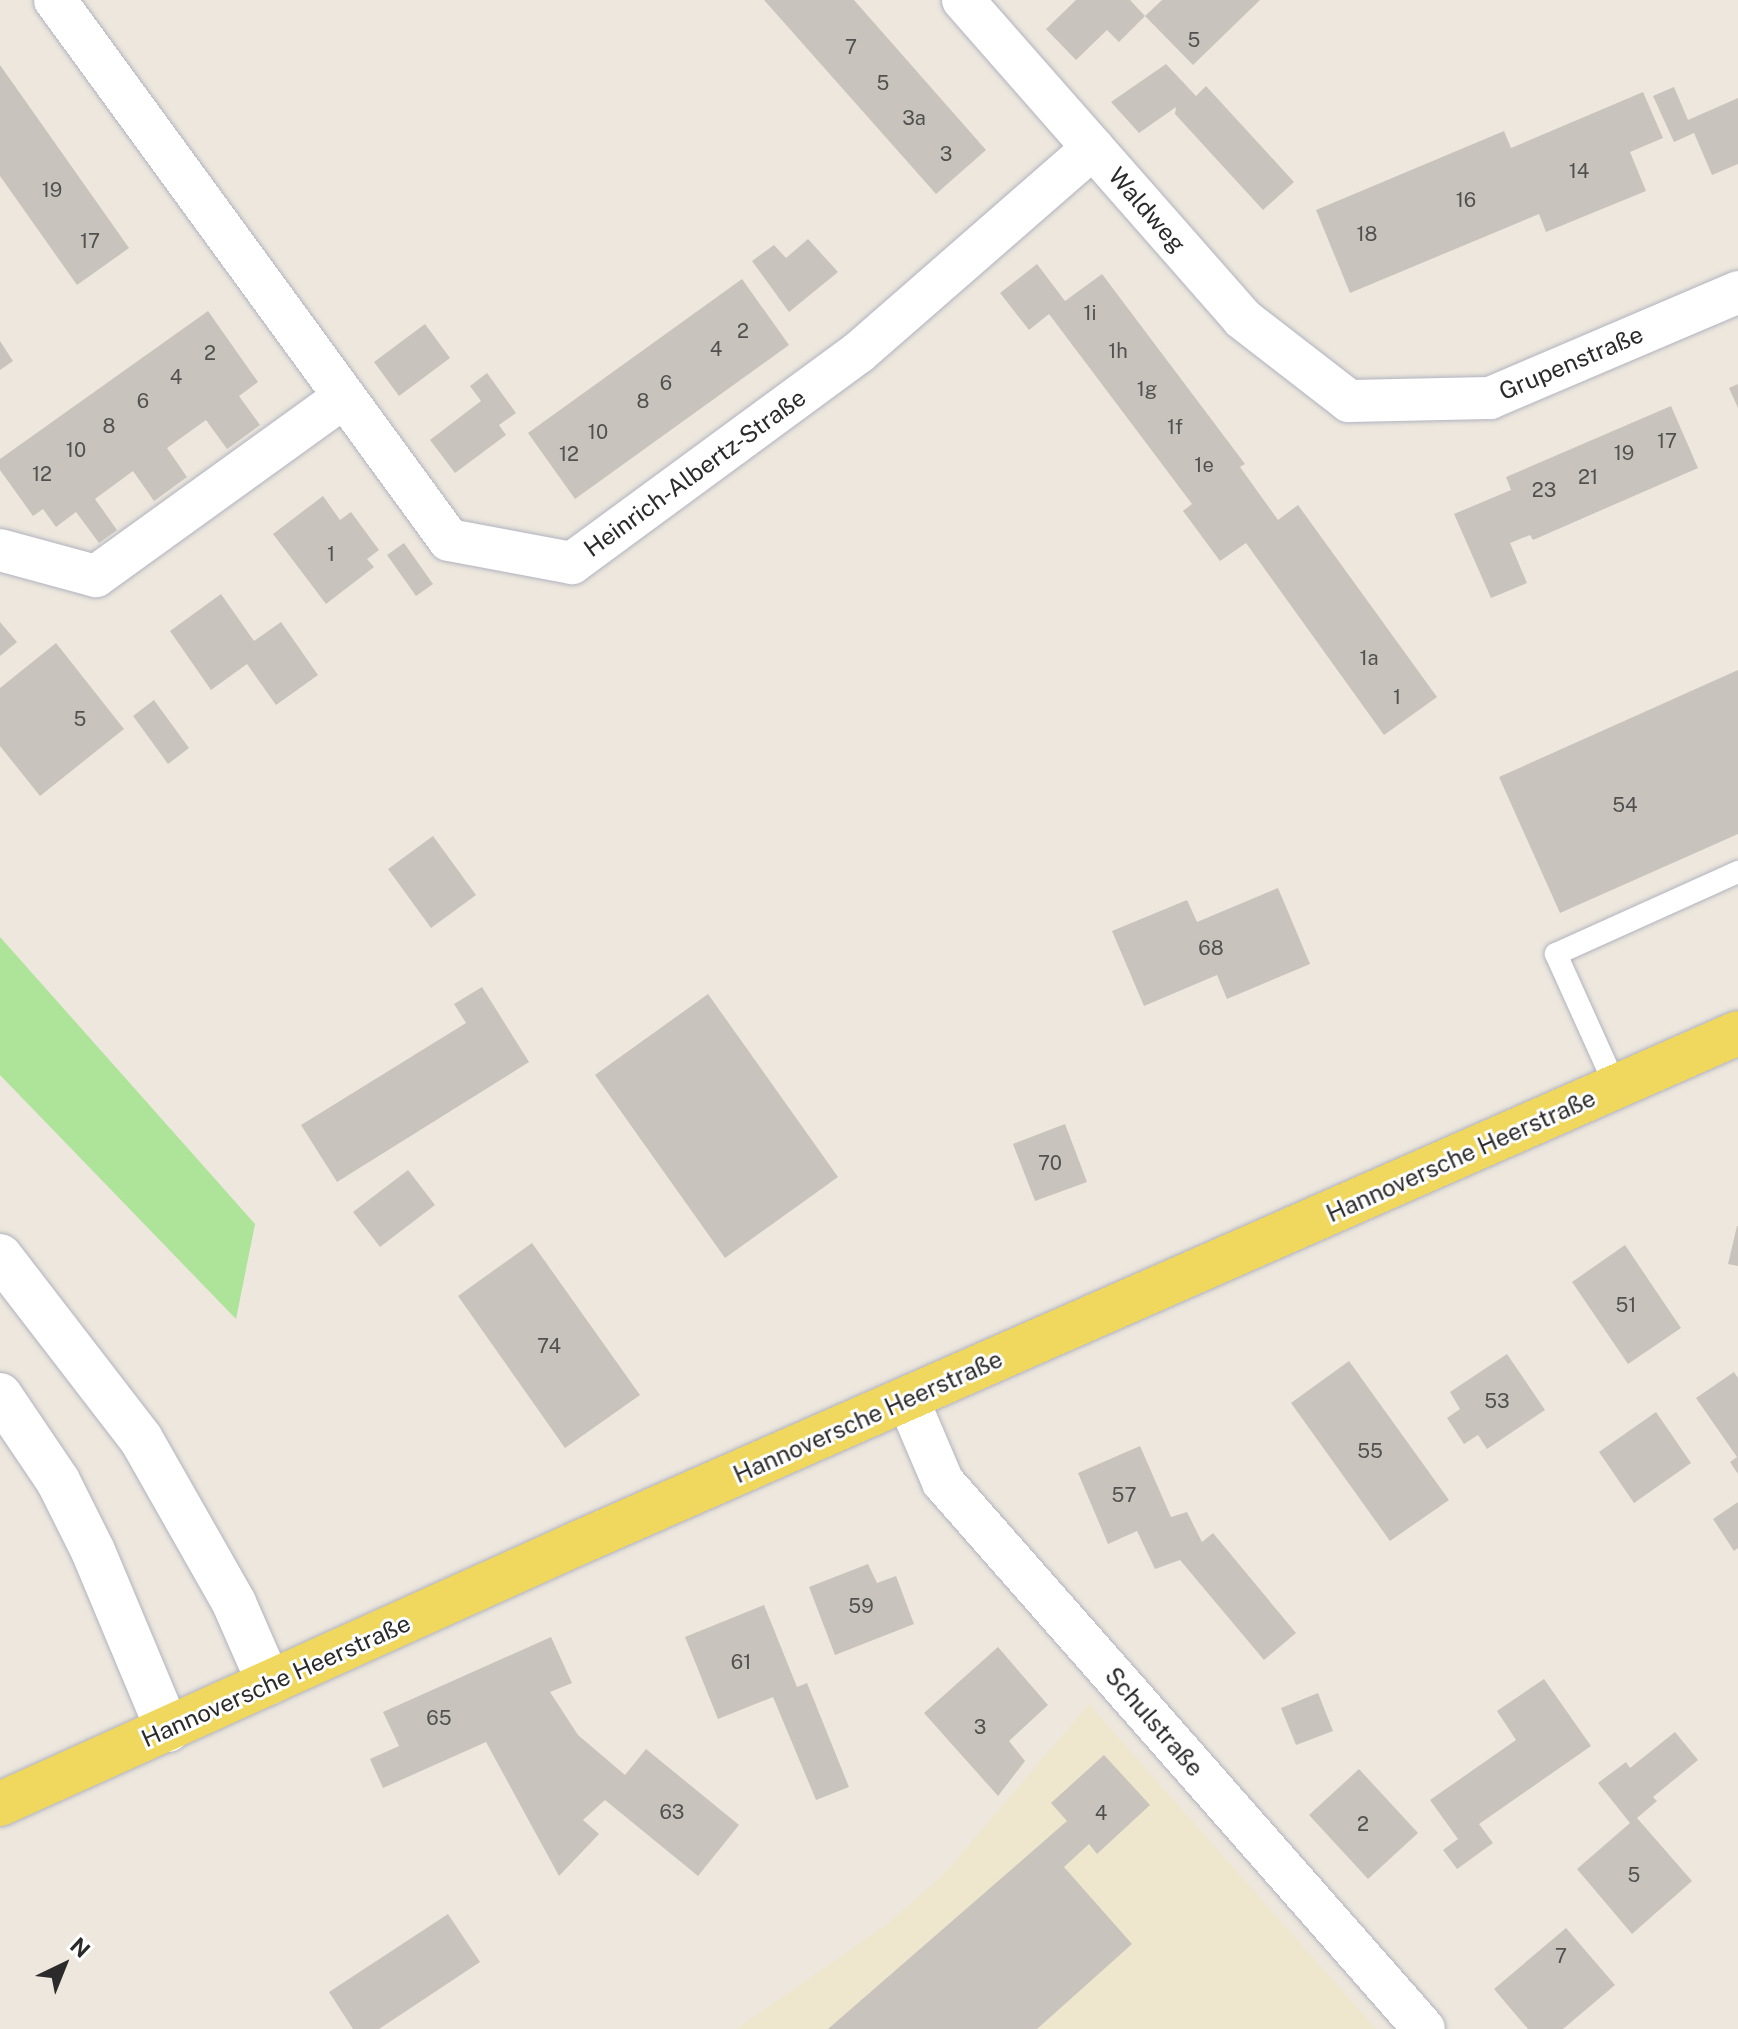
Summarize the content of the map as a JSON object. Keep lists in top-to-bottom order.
{
  "streets": {
    "main road": ["Hannoversche Heerstraße"],
    "street": [
      "Waldweg",
      "Grupenstraße",
      "Heinrich-Albertz-Straße",
      "Schulstraße"
    ]
  },
  "crossings": [
    ["Waldweg", "Grupenstraße"],
    ["Waldweg", "Heinrich-Albertz-Straße"],
    ["Hannoversche Heerstraße", "Schulstraße"]
  ],
  "house_numbers": [
    "5",
    "7",
    "5",
    "3a",
    "3",
    "14",
    "19",
    "16",
    "18",
    "17",
    "1i",
    "2",
    "4",
    "1h",
    "2",
    "4",
    "6",
    "1g",
    "6",
    "8",
    "8",
    "1f",
    "10",
    "17",
    "10",
    "19",
    "12",
    "1e",
    "12",
    "21",
    "23",
    "1",
    "1a",
    "1",
    "5",
    "54",
    "68",
    "70",
    "51",
    "74",
    "53",
    "55",
    "57",
    "59",
    "61",
    "65",
    "3",
    "63",
    "4",
    "2",
    "5",
    "7"
  ],
  "north": "top right"
}
